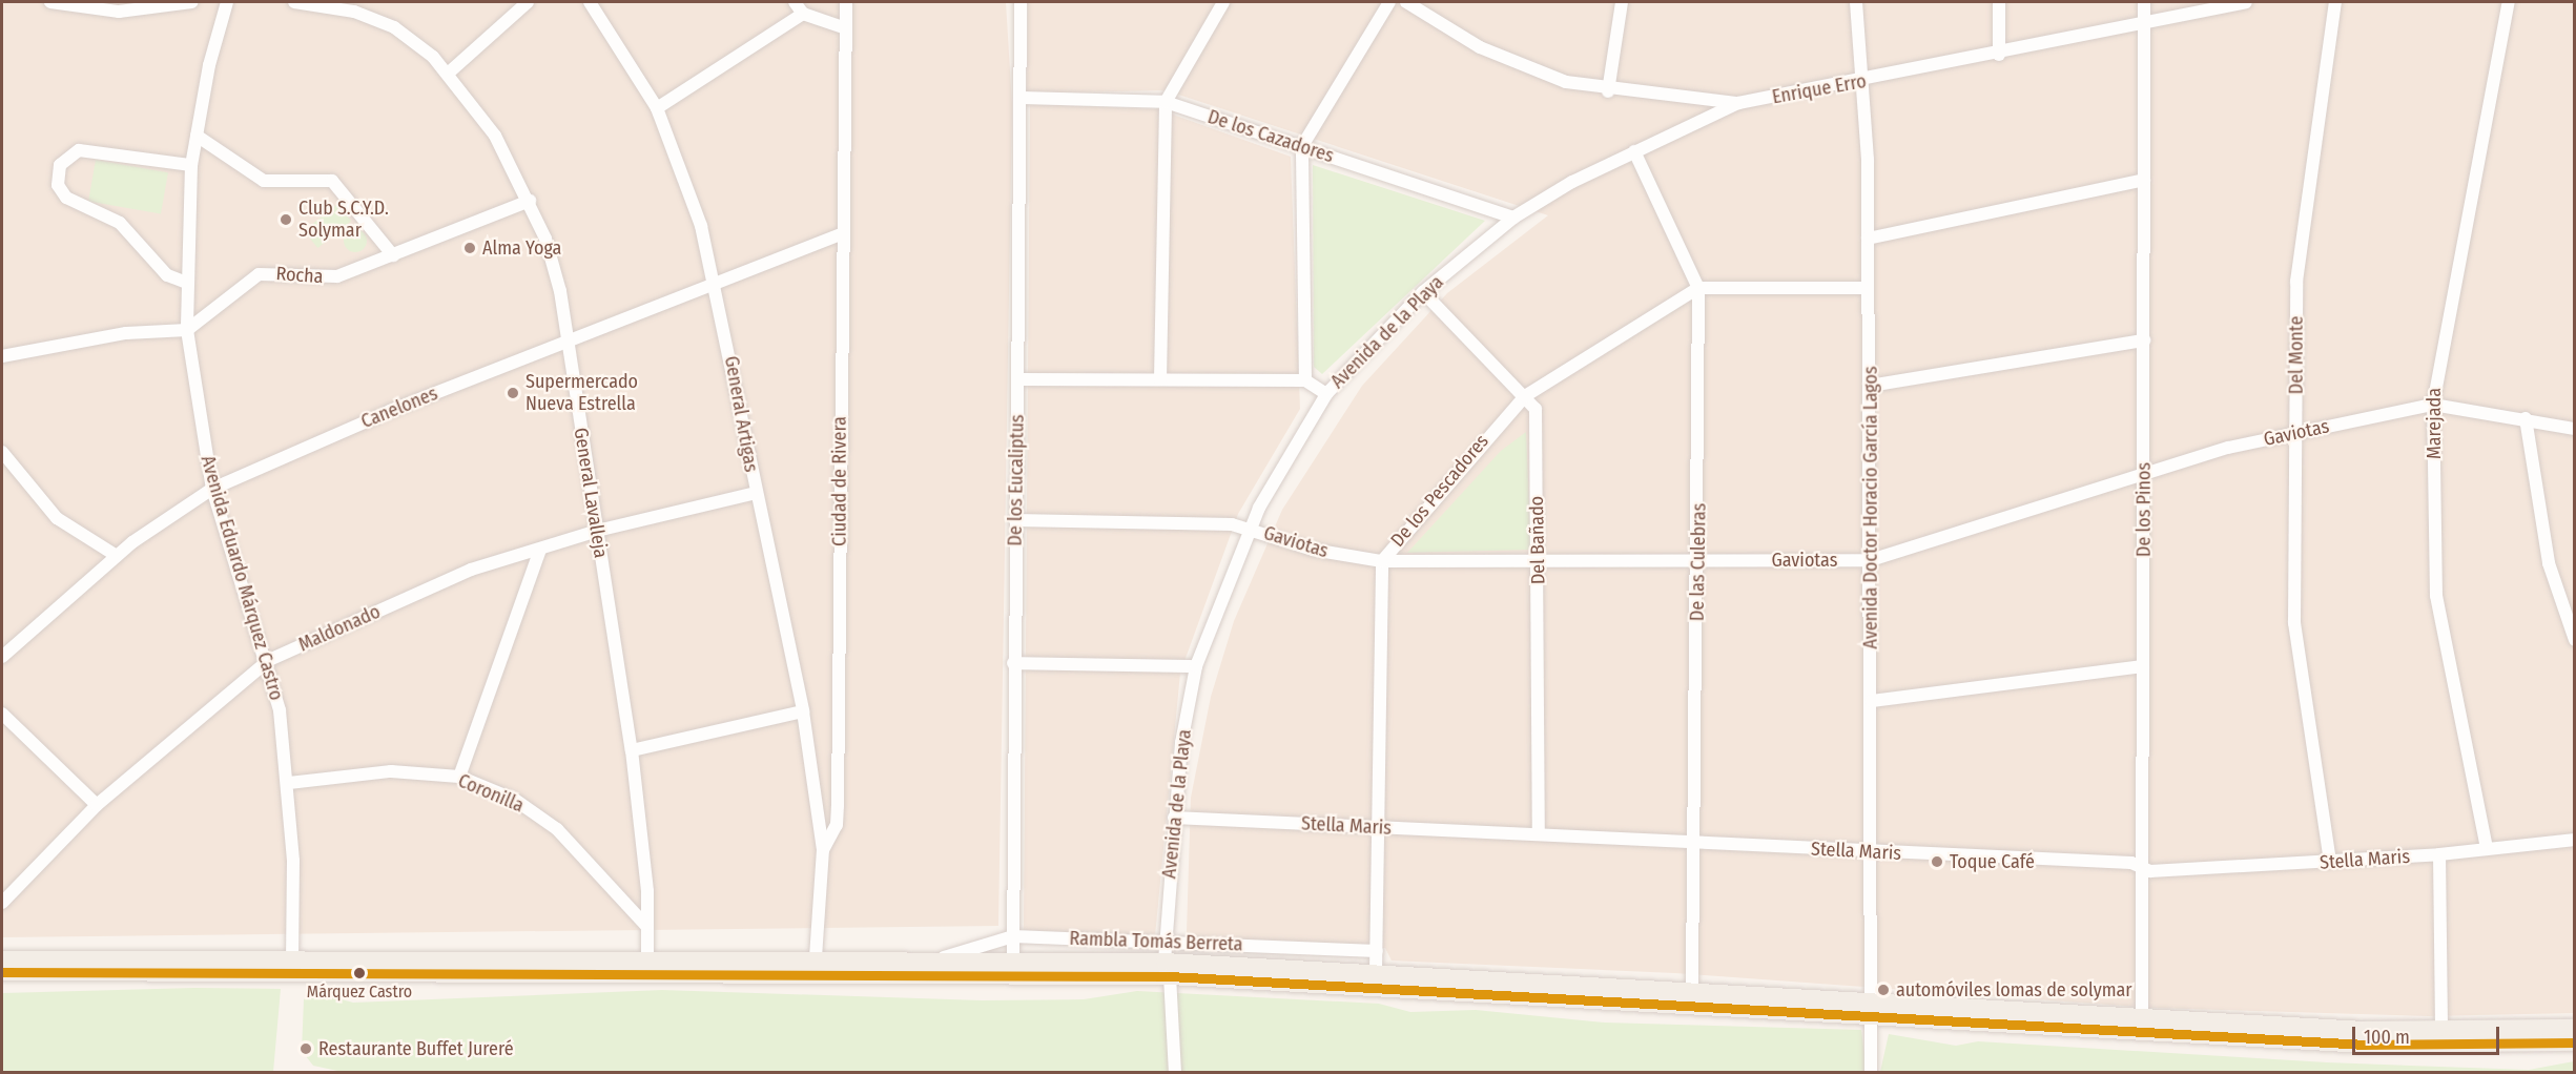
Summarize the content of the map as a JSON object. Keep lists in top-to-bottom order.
{
  "streets": {
    "street": [
      "Enrique Erro",
      "De los Cazadores",
      "Rocha",
      "Avenida de la Playa",
      "Del Monte",
      "Canelones",
      "General Artigas",
      "Marejada",
      "Gaviotas",
      "De los Eucaliptus",
      "Ciudad de Rivera",
      "De los Pescadores",
      "General Lavalleja",
      "Avenida Doctor Horacio García Lagos",
      "De los Pinos",
      "Del Bañado",
      "De las Culebras",
      "Avenida Eduardo Márquez Castro",
      "Maldonado",
      "Coronilla",
      "Stella Maris",
      "Rambla Tomás Berreta"
    ]
  },
  "crossings": [
    ["Enrique Erro", "Avenida de la Playa"],
    ["Enrique Erro", "Avenida Doctor Horacio García Lagos"],
    ["Enrique Erro", "De los Pinos"],
    ["De los Cazadores", "Avenida de la Playa"],
    ["De los Cazadores", "De los Eucaliptus"],
    ["Rocha", "General Lavalleja"],
    ["Rocha", "Avenida Eduardo Márquez Castro"],
    ["Avenida de la Playa", "Gaviotas"],
    ["Avenida de la Playa", "Del Bañado"],
    ["Avenida de la Playa", "De las Culebras"],
    ["Avenida de la Playa", "Stella Maris"],
    ["Avenida de la Playa", "Rambla Tomás Berreta"],
    ["Del Monte", "Gaviotas"],
    ["Del Monte", "Stella Maris"],
    ["Canelones", "General Artigas"],
    ["Canelones", "Ciudad de Rivera"],
    ["Canelones", "General Lavalleja"],
    ["Canelones", "Avenida Eduardo Márquez Castro"],
    ["General Artigas", "Ciudad de Rivera"],
    ["General Artigas", "Maldonado"],
    ["Marejada", "Gaviotas"],
    ["Marejada", "Stella Maris"],
    ["Gaviotas", "De los Eucaliptus"],
    ["Gaviotas", "De los Pescadores"],
    ["Gaviotas", "Avenida Doctor Horacio García Lagos"],
    ["Gaviotas", "De los Pinos"],
    ["Gaviotas", "Del Bañado"],
    ["Gaviotas", "De las Culebras"],
    ["De los Eucaliptus", "Rambla Tomás Berreta"],
    ["De los Pescadores", "Del Bañado"],
    ["De los Pescadores", "De las Culebras"],
    ["De los Pescadores", "Stella Maris"],
    ["De los Pescadores", "Rambla Tomás Berreta"],
    ["General Lavalleja", "Maldonado"],
    ["General Lavalleja", "Coronilla"],
    ["Avenida Doctor Horacio García Lagos", "Stella Maris"],
    ["De los Pinos", "Stella Maris"],
    ["Del Bañado", "Stella Maris"],
    ["De las Culebras", "Stella Maris"],
    ["Avenida Eduardo Márquez Castro", "Maldonado"],
    ["Avenida Eduardo Márquez Castro", "Coronilla"]
  ],
  "places": [
    "Club S.C.Y.D. Solymar",
    "Alma Yoga",
    "Supermercado Nueva Estrella",
    "Toque Café",
    "Márquez Castro",
    "automóviles lomas de solymar",
    "Restaurante Buffet Jureré"
  ],
  "scale_bar": "100 m"
}
